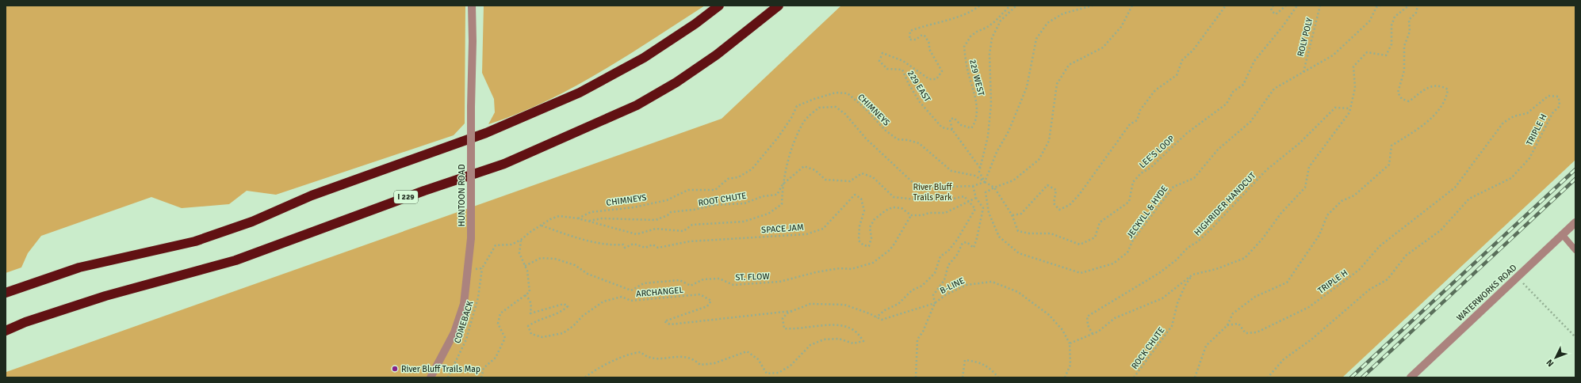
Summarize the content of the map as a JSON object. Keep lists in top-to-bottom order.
{
  "streets": {
    "highway": ["I 229"],
    "street": ["HUNTOON ROAD", "WATERWORKS ROAD"],
    "path": [
      "ROLY POLY",
      "229 WEST",
      "229 EAST",
      "CHIMNEYS",
      "TRIPLE H",
      "LEE'S LOOP",
      "ROOT CHUTE",
      "HIGHRIDER HANDCUT",
      "JECKYLL & HYDE",
      "SPACE JAM",
      "ST. FLOW",
      "B-LINE",
      "ARCHANGEL",
      "COMEBACK",
      "ROCK CHUTE"
    ]
  },
  "crossings": [
    ["ROLY POLY", "JECKYLL & HYDE"],
    ["229 WEST", "229 EAST"],
    ["CHIMNEYS", "LEE'S LOOP"],
    ["LEE'S LOOP", "JECKYLL & HYDE"],
    ["SPACE JAM", "ST. FLOW"]
  ],
  "parks": ["River Bluff Trails Park"],
  "places": ["River Bluff Trails Map"],
  "north": "bottom left"
}
